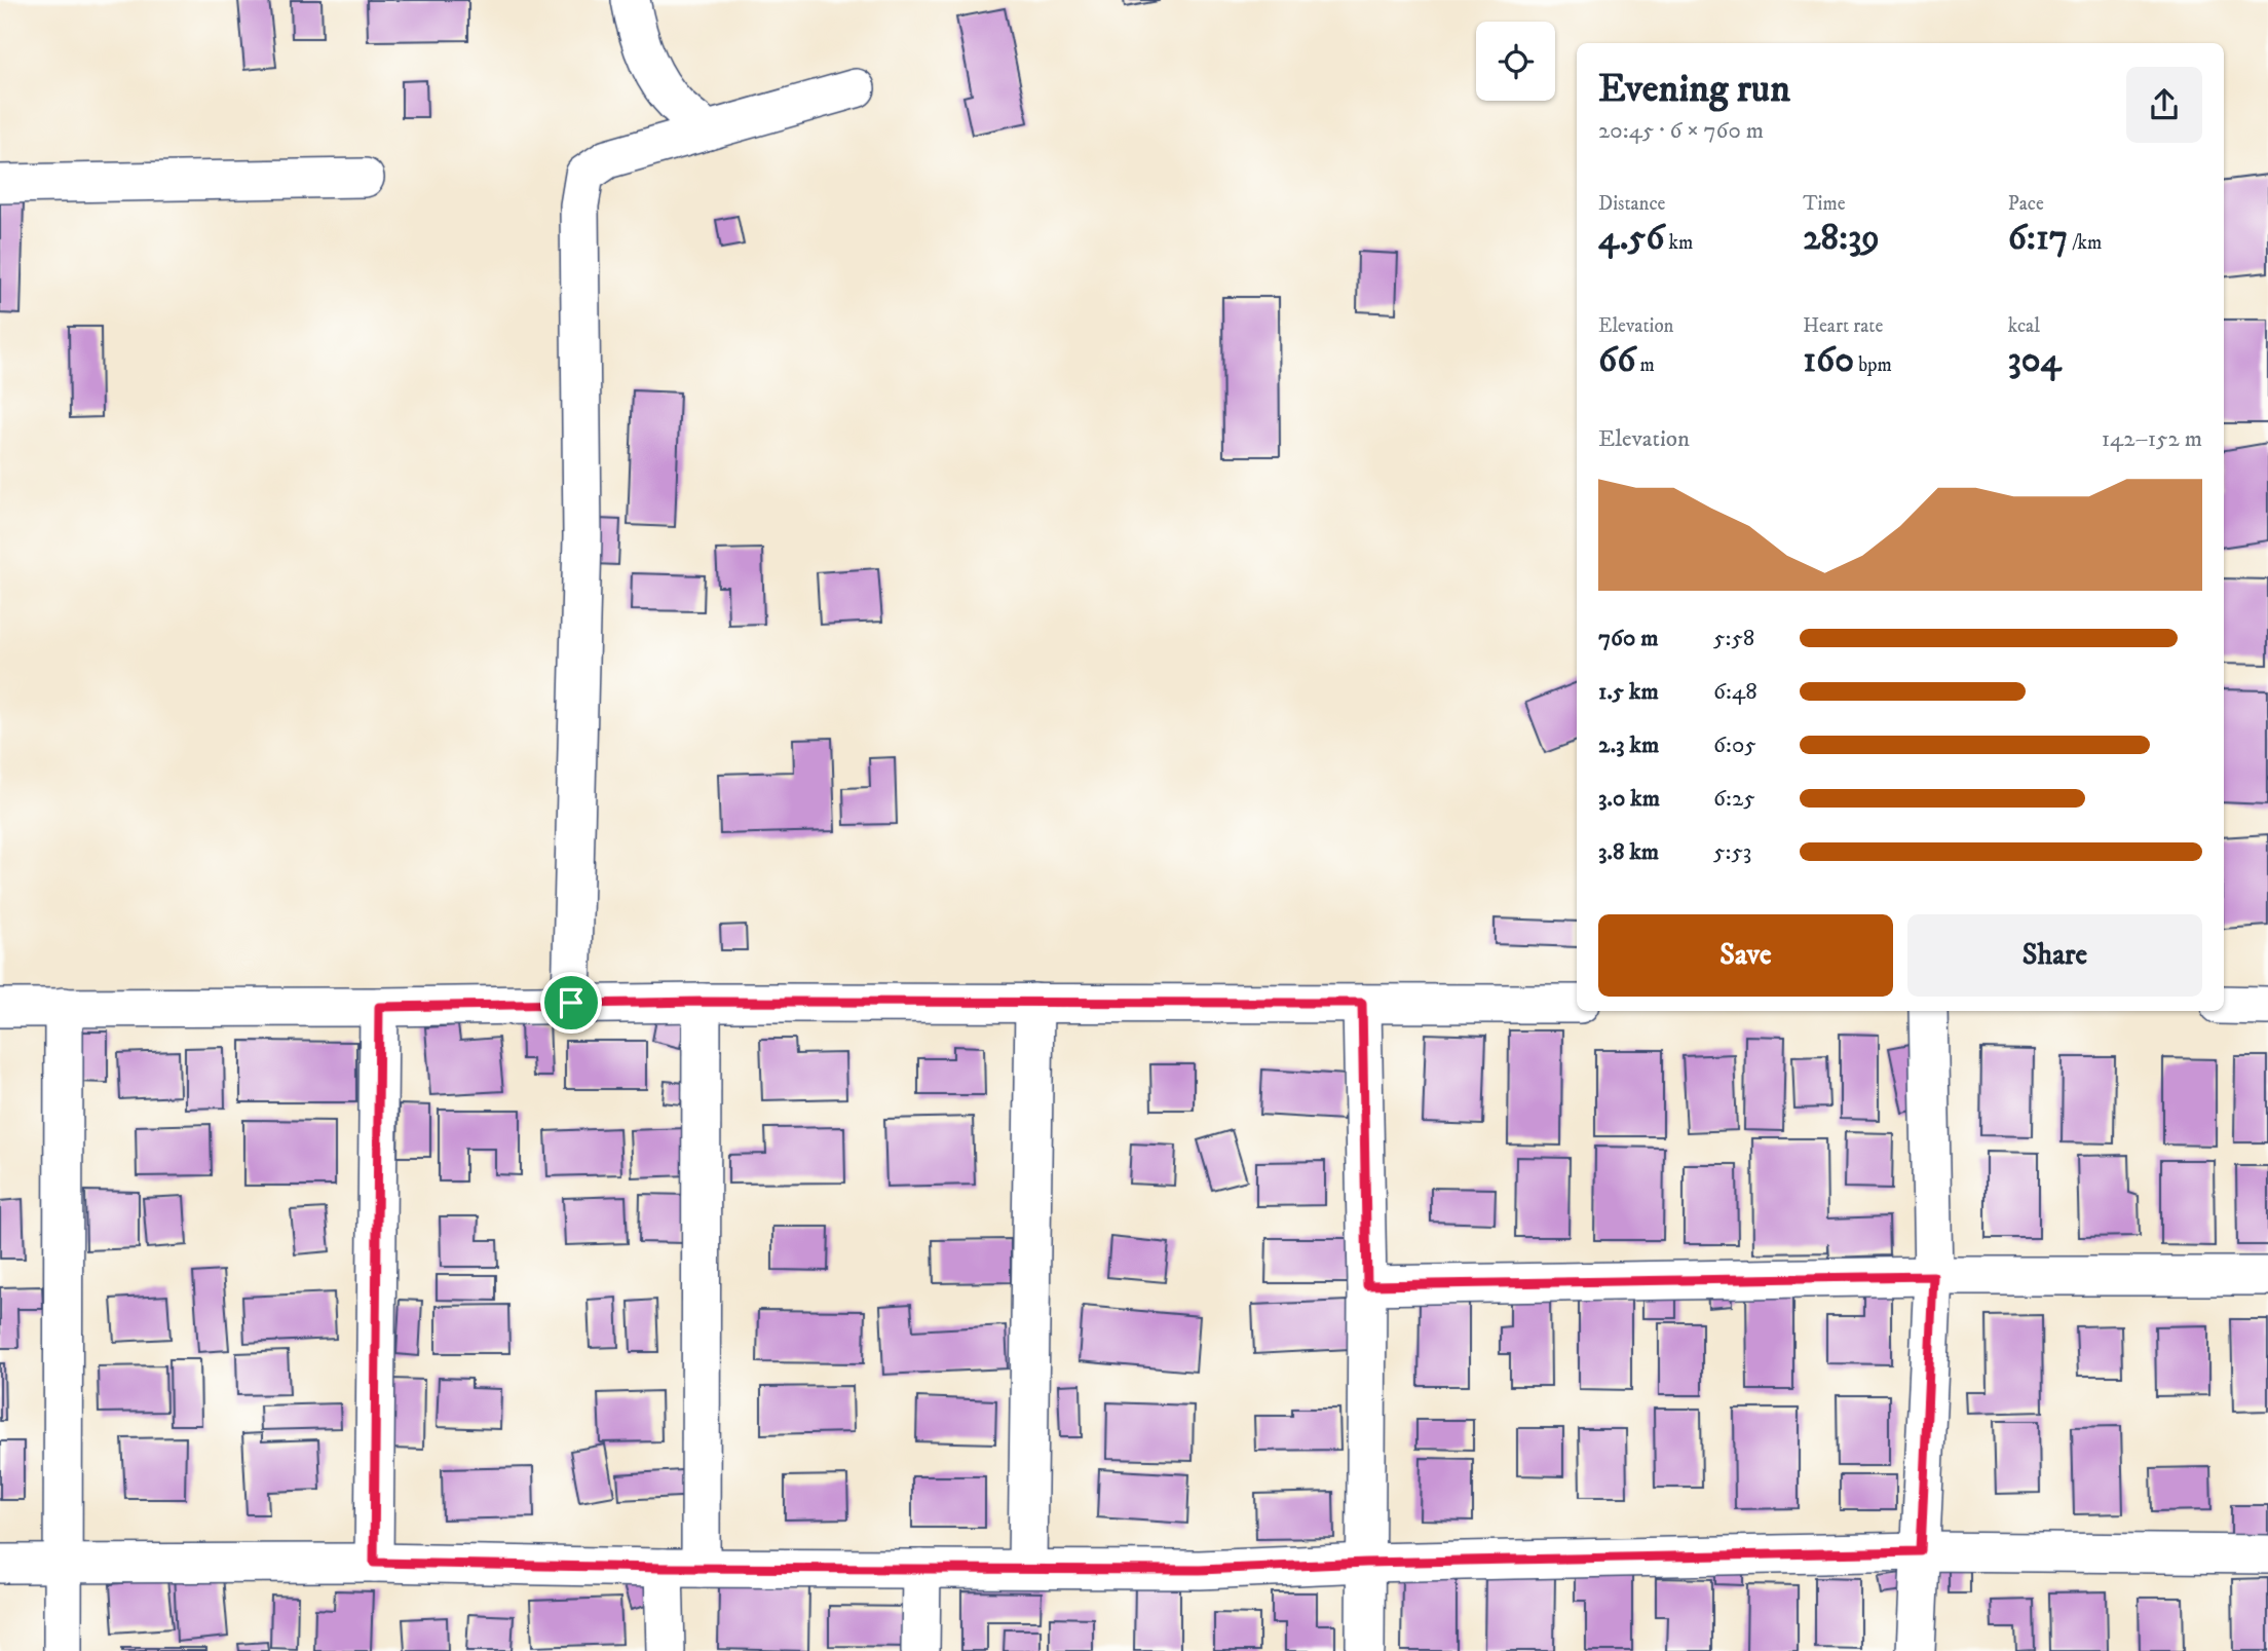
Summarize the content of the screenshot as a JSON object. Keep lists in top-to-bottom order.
{
  "page": {
    "heading": ["Evening run", "20:45 · 6 × 760 m"],
    "stats": [
      ["Distance", "4.56 km"],
      ["Time", "28:39"],
      ["Pace", "6:17 /km"],
      ["Elevation", "66 m"],
      ["Heart rate", "160 bpm"],
      ["kcal", "304"]
    ],
    "chart": ["Elevation", "142–152 m"],
    "list": [
      {
        "name": "760 m",
        "note": "5:58"
      },
      {
        "name": "1.5 km",
        "note": "6:48"
      },
      {
        "name": "2.3 km",
        "note": "6:05"
      },
      {
        "name": "3.0 km",
        "note": "6:25"
      },
      {
        "name": "3.8 km",
        "note": "5:53"
      }
    ],
    "buttons": ["Save", "Share"]
  }
}
